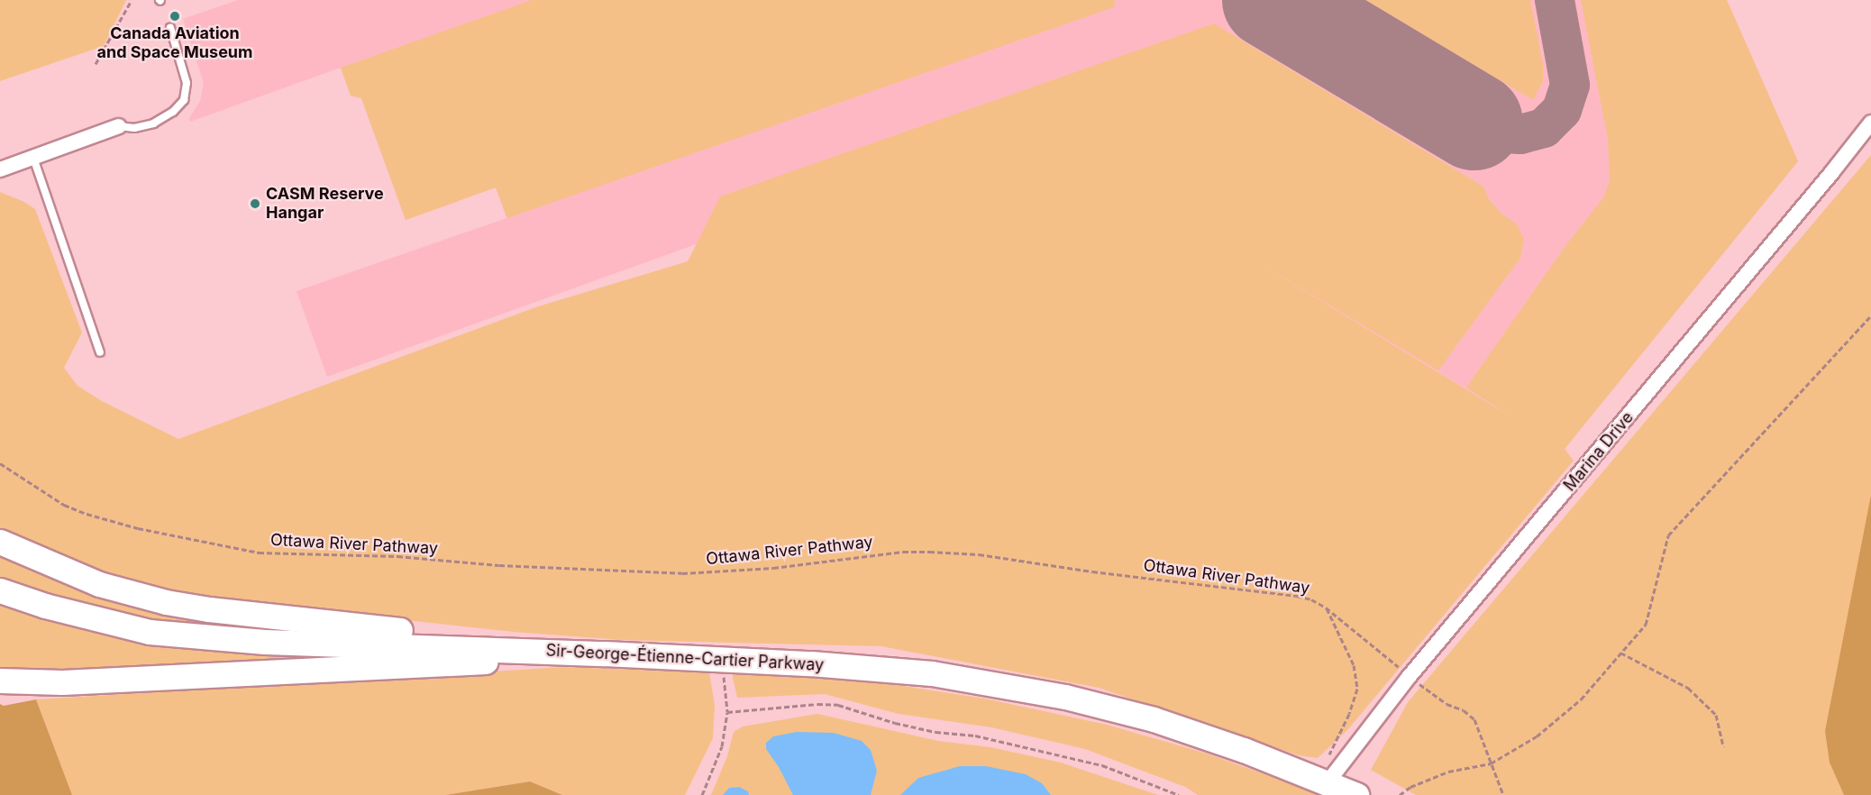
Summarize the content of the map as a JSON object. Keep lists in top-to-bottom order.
{
  "streets": {
    "main road": ["Sir-George-Étienne-Cartier Parkway"],
    "street": ["Marina Drive"],
    "path": ["Ottawa River Pathway"]
  },
  "crossings": [
    ["Marina Drive", "Ottawa River Pathway"],
    ["Marina Drive", "Sir-George-Étienne-Cartier Parkway"]
  ],
  "places": ["Canada Aviation and Space Museum", "CASM Reserve Hangar"]
}
